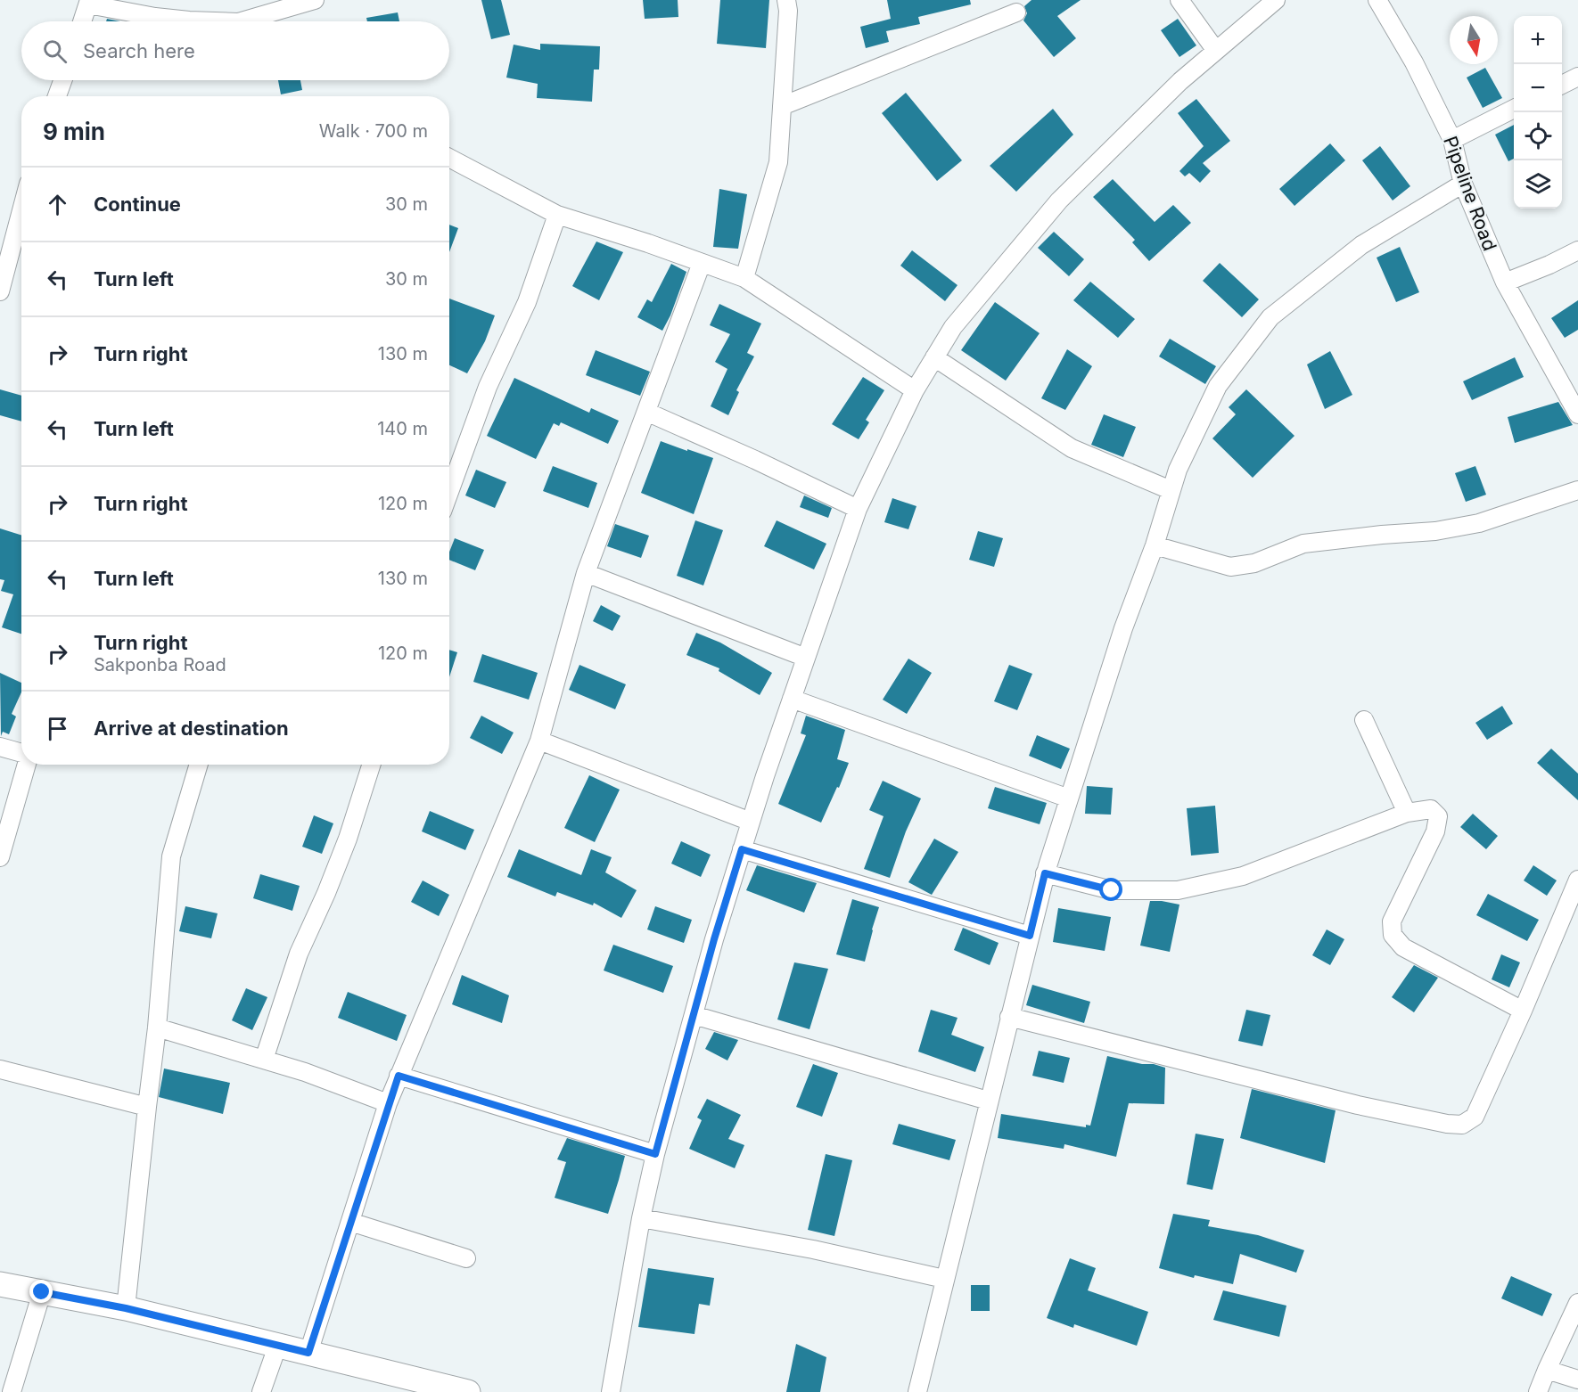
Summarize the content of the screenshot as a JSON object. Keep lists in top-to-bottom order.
{
  "streets": {
    "street": ["Pipeline Road"]
  },
  "north": "bottom",
  "page": {
    "map_buttons": ["+", "−"],
    "search": "Search here",
    "heading": ["9 min", "Walk · 700 m"],
    "list": [
      ["Continue", "30 m"],
      ["Turn left", "30 m"],
      ["Turn right", "130 m"],
      ["Turn left", "140 m"],
      ["Turn right", "120 m"],
      ["Turn left", "130 m"],
      ["Turn right", "Sakponba Road", "120 m"],
      "Arrive at destination"
    ]
  }
}
